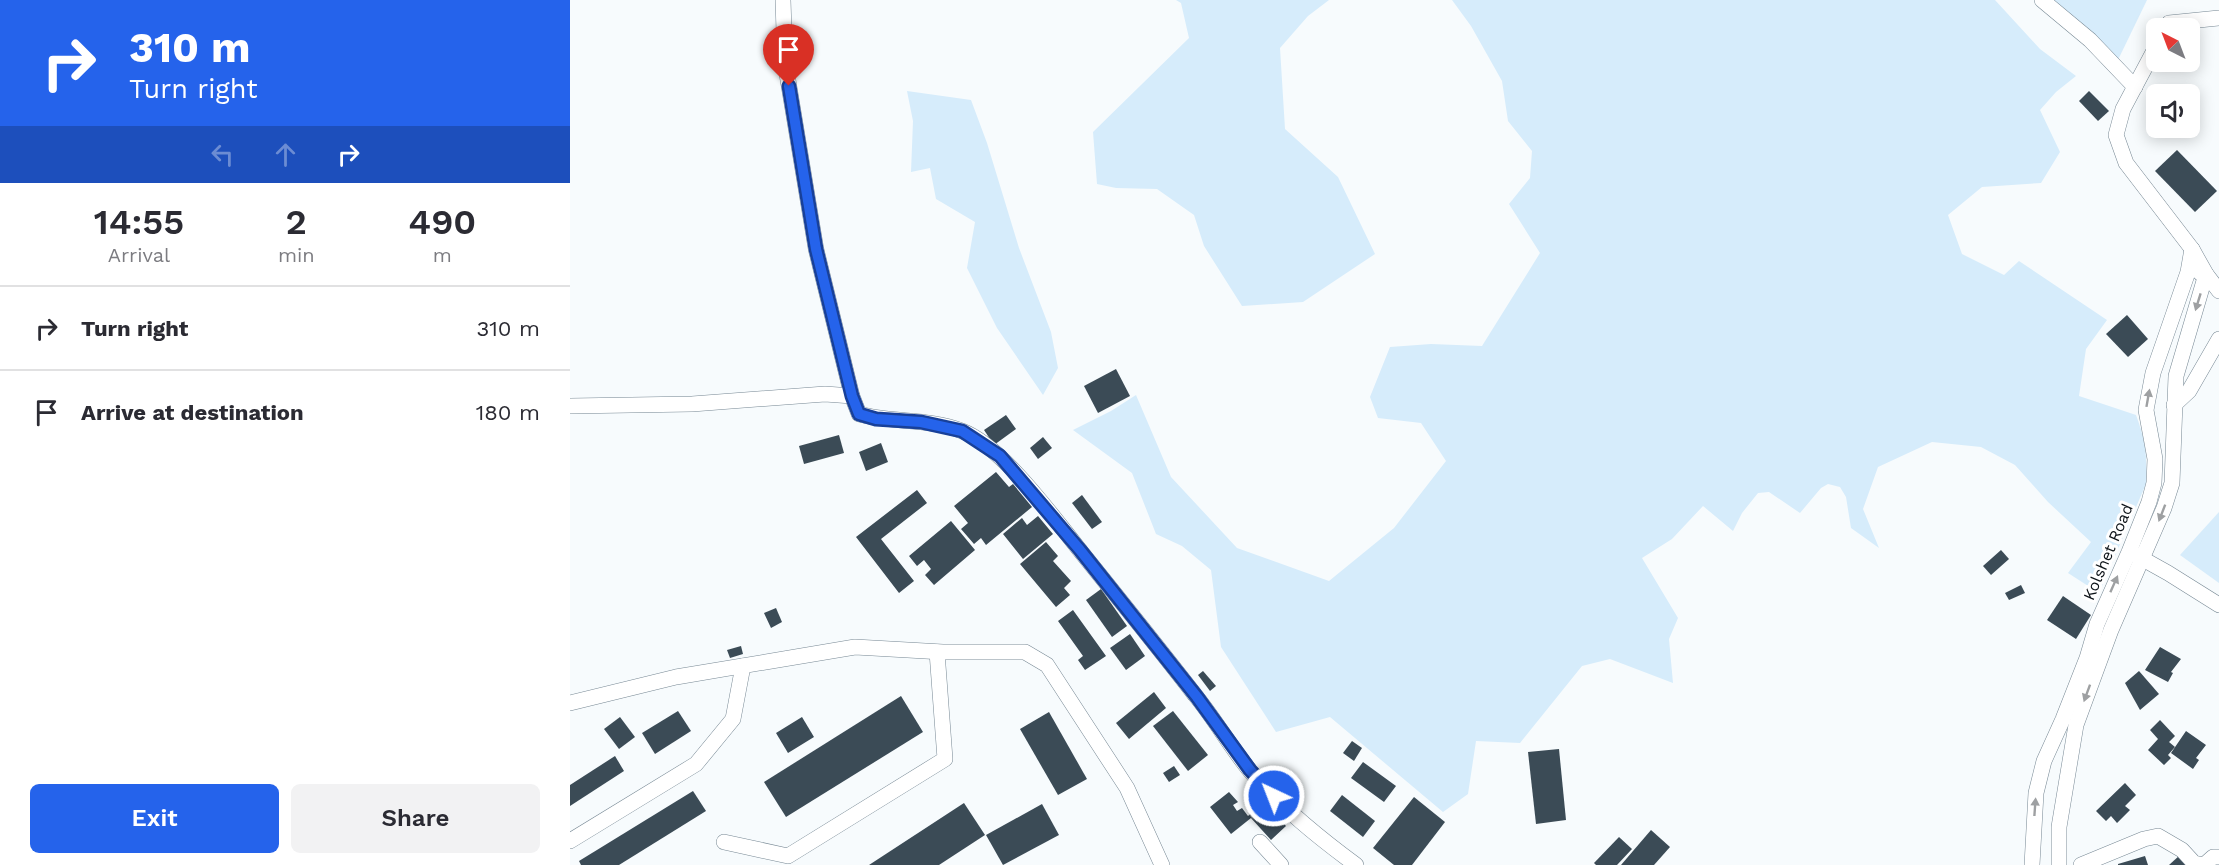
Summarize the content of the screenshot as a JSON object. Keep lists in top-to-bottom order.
{
  "streets": {
    "street": ["Kolshet Road"]
  },
  "north": "top left",
  "page": {
    "turn": ["310 m", "Turn right"],
    "eta": [
      "14:55",
      "Arrival",
      "2",
      "min",
      "490",
      "m"
    ],
    "list": [
      {
        "name": "Turn right",
        "value": "310 m"
      },
      {
        "name": "Arrive at destination",
        "value": "180 m"
      }
    ],
    "buttons": ["Exit", "Share"]
  }
}
